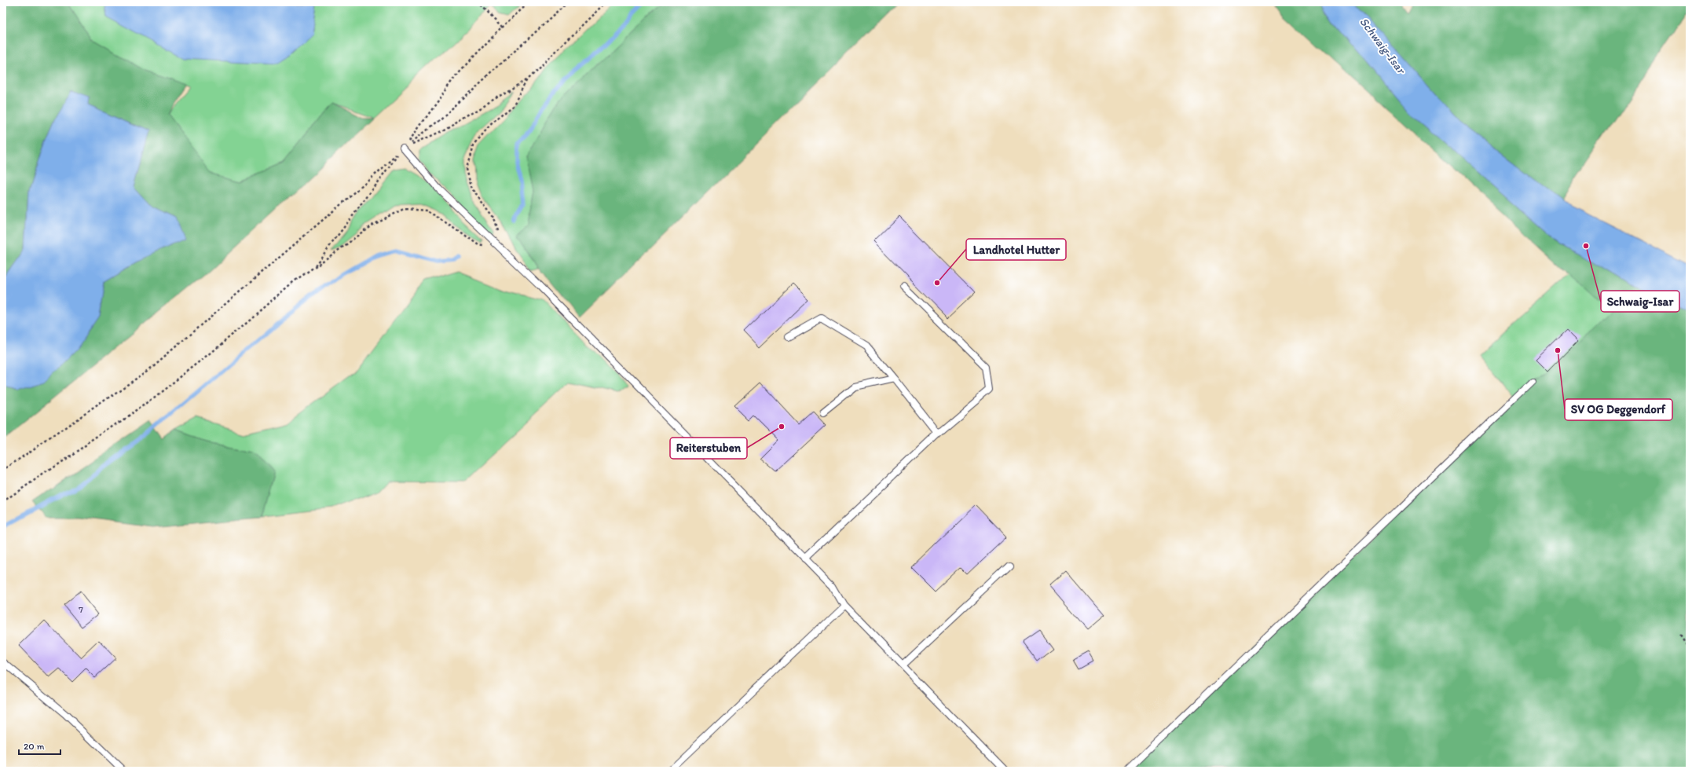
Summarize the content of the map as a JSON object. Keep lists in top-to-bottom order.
{
  "water": ["Schwaig-Isar"],
  "places": [
    "Schwaig-Isar",
    "Landhotel Hutter",
    "SV OG Deggendorf",
    "Reiterstuben"
  ],
  "house_numbers": ["7"],
  "scale_bar": "20 m"
}
